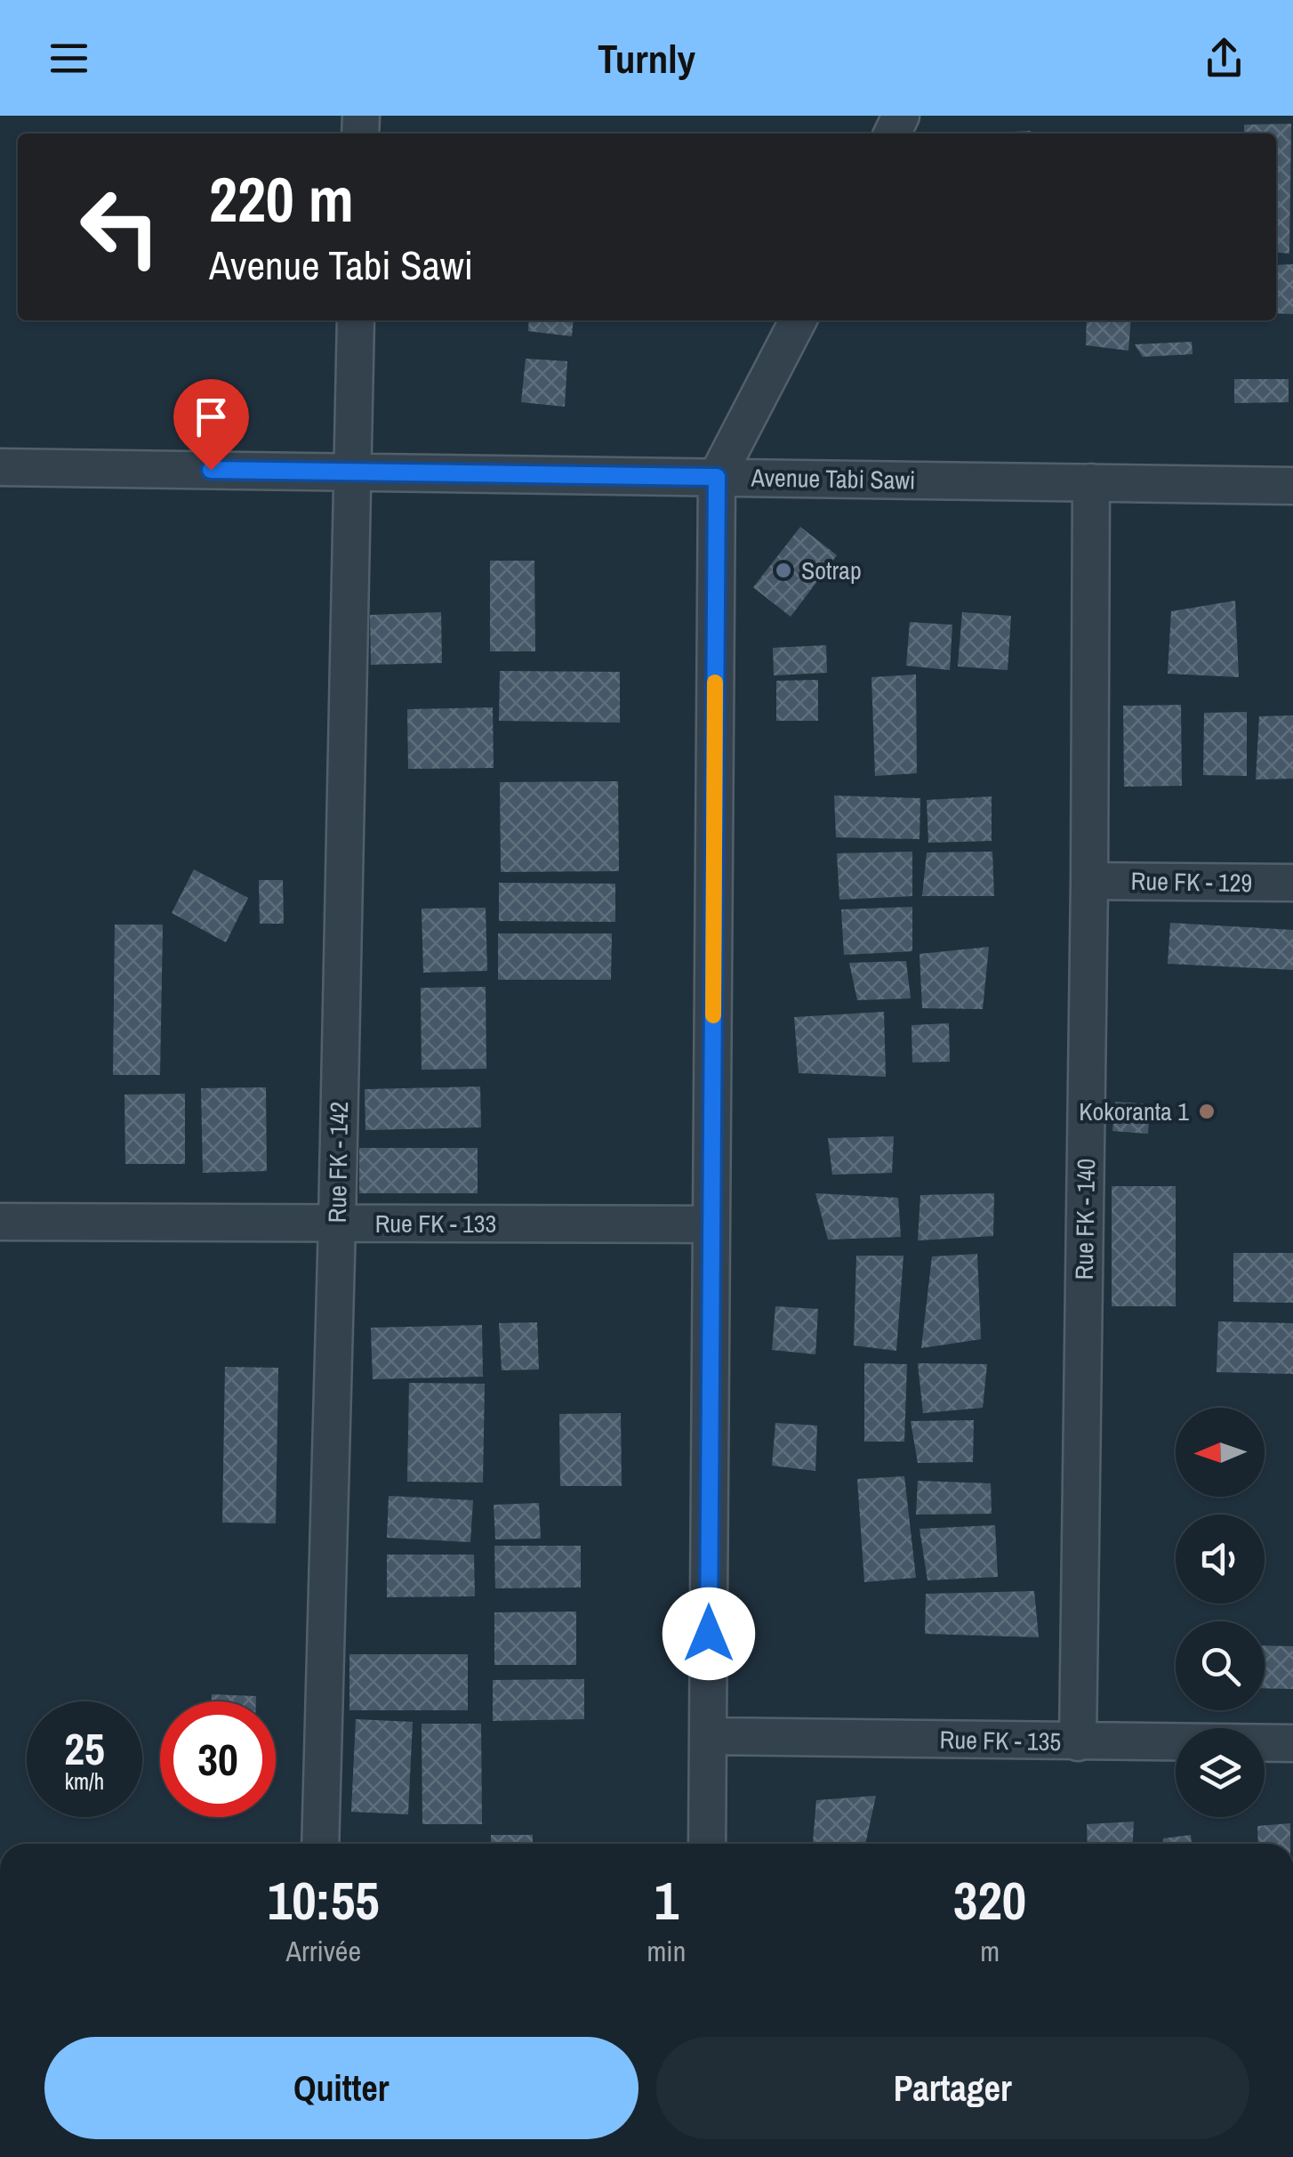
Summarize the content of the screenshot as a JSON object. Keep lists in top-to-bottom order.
{
  "streets": {
    "street": [
      "Avenue Tabi Sawi",
      "Rue FK - 129",
      "Rue FK - 142",
      "Rue FK - 140",
      "Rue FK - 133",
      "Rue FK - 135"
    ]
  },
  "crossings": [
    ["Avenue Tabi Sawi", "Rue FK - 142"],
    ["Avenue Tabi Sawi", "Rue FK - 140"],
    ["Rue FK - 129", "Rue FK - 140"],
    ["Rue FK - 142", "Rue FK - 133"],
    ["Rue FK - 140", "Rue FK - 135"]
  ],
  "places": ["Sotrap", "Kokoranta 1"],
  "north": "left",
  "page": {
    "header": "Turnly",
    "turn": ["220 m", "Avenue Tabi Sawi"],
    "speed": "25 km/h",
    "limit": "30",
    "eta": [
      "10:55",
      "Arrivée",
      "1",
      "min",
      "320",
      "m"
    ],
    "buttons": ["Quitter", "Partager"]
  }
}
